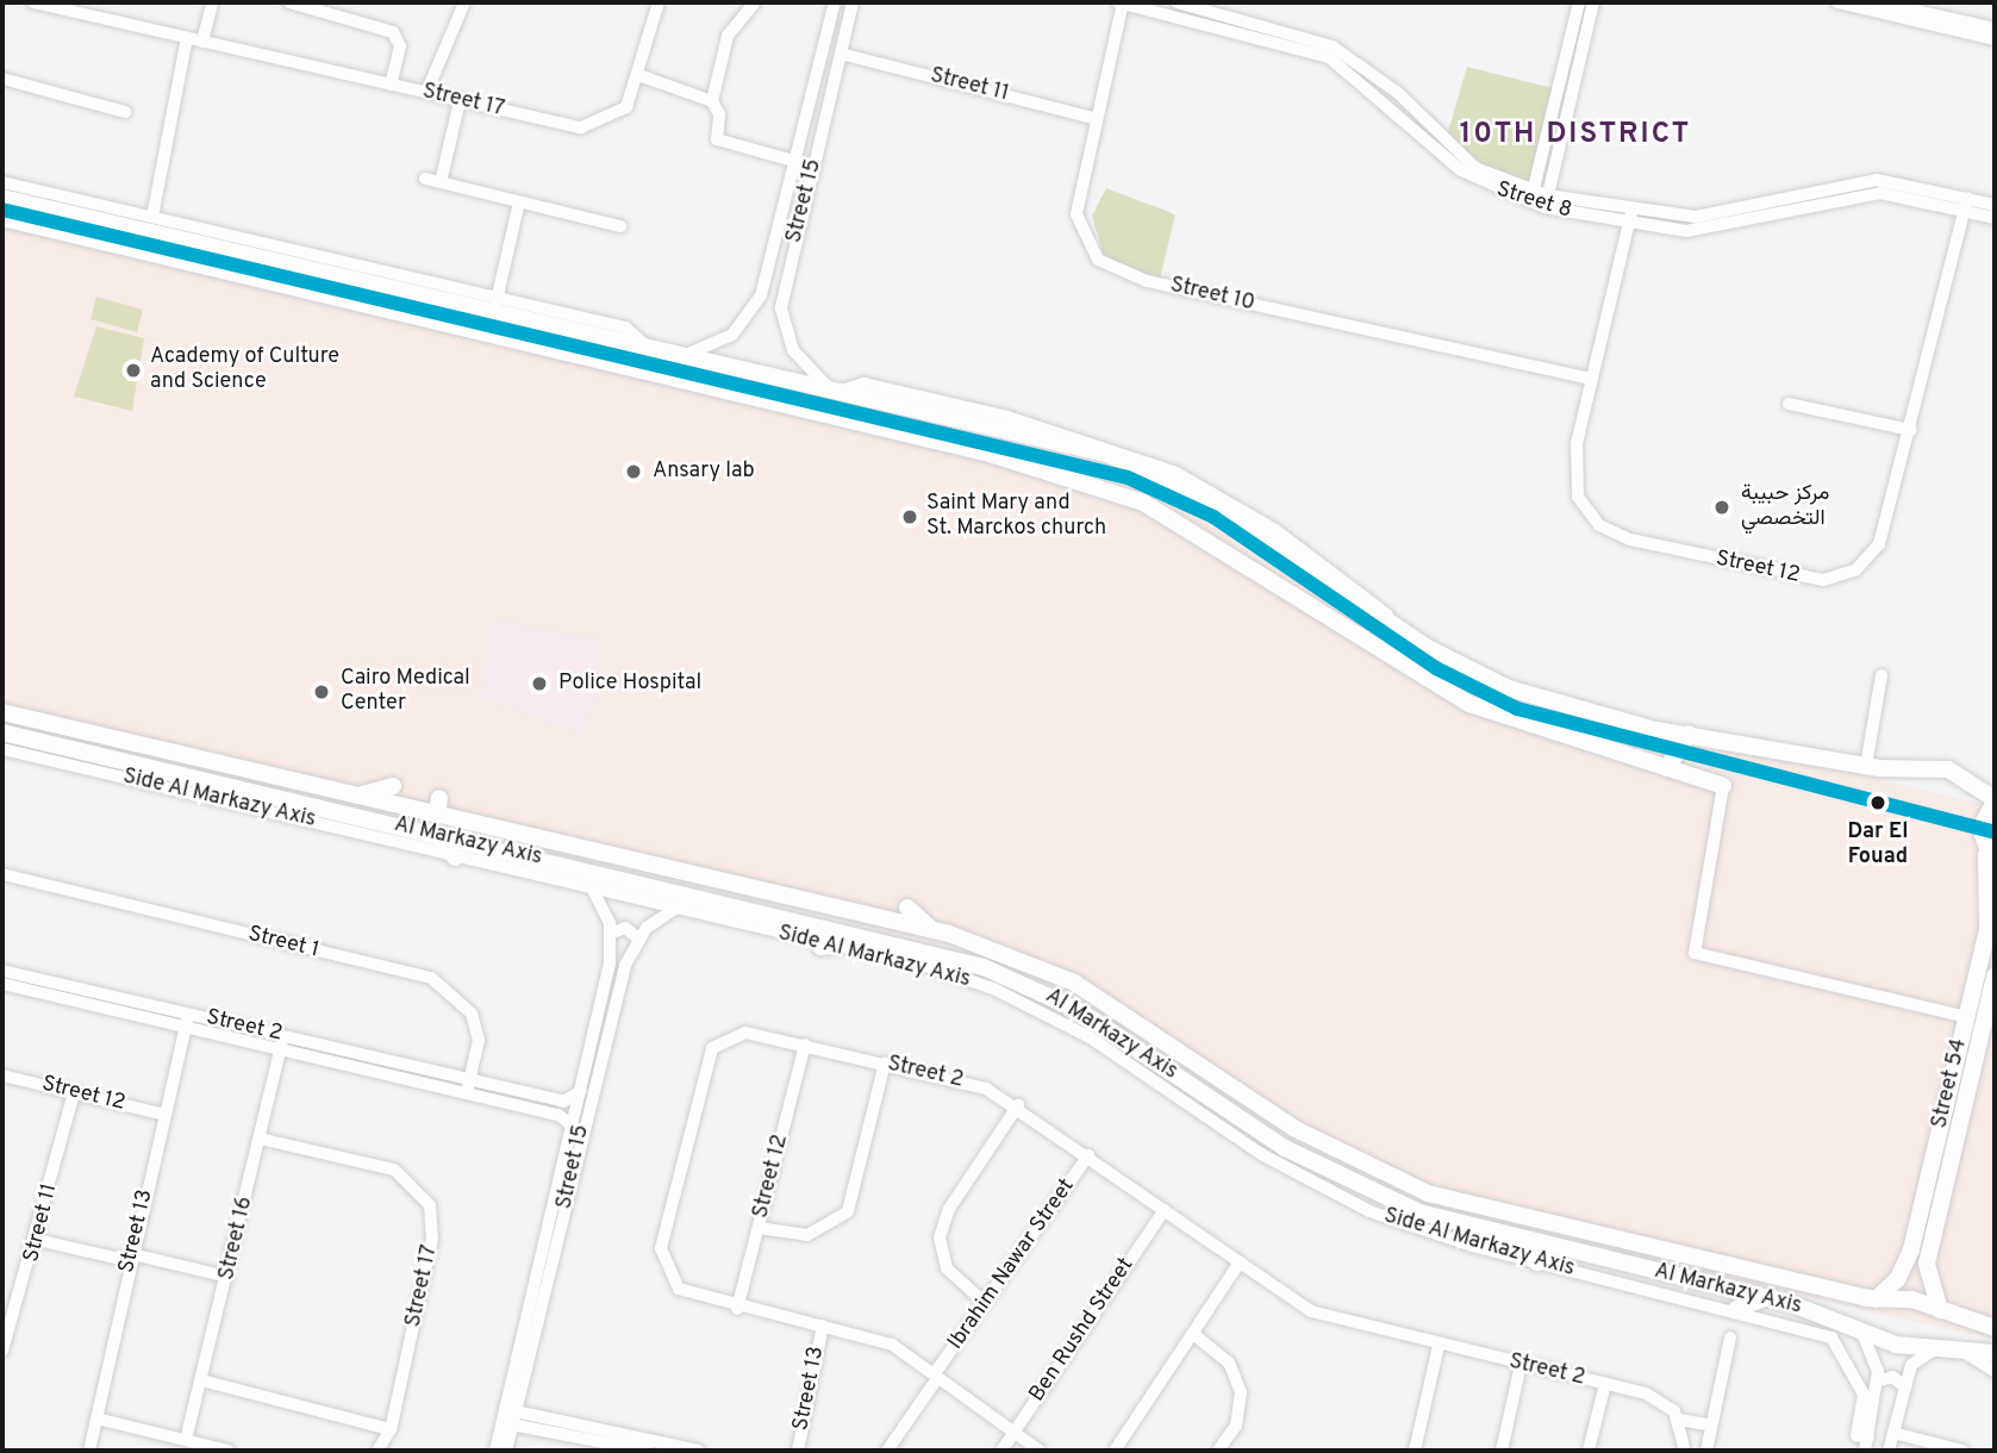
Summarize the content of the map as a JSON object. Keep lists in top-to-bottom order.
{
  "streets": {
    "main road": ["Al Markazy Axis", "Street 54"],
    "street": [
      "Street 11",
      "Street 17",
      "Street 15",
      "Street 8",
      "Street 10",
      "Street 12",
      "Side Al Markazy Axis",
      "Street 1",
      "Street 2",
      "Street 13",
      "Street 16",
      "Ibrahim Nawar Street",
      "Ben Rushd Street"
    ]
  },
  "crossings": [
    ["Street 11", "Street 15"],
    ["Street 11", "Street 10"],
    ["Street 11", "Street 12"],
    ["Street 17", "Street 16"],
    ["Street 15", "Side Al Markazy Axis"],
    ["Street 15", "Street 2"],
    ["Street 8", "Street 10"],
    ["Street 8", "Street 12"],
    ["Street 10", "Street 12"],
    ["Street 12", "Street 2"],
    ["Street 12", "Street 13"],
    ["Al Markazy Axis", "Street 54"],
    ["Street 1", "Street 2"],
    ["Street 2", "Street 13"],
    ["Street 2", "Street 16"],
    ["Street 2", "Ibrahim Nawar Street"],
    ["Street 2", "Ben Rushd Street"]
  ],
  "districts": ["10TH DISTRICT"],
  "places": [
    "Academy of Culture and Science",
    "Ansary lab",
    "مركز حبيبة التخصصي",
    "Saint Mary and St. Marckos church",
    "Police Hospital",
    "Cairo Medical Center",
    "Dar El Fouad"
  ]
}
